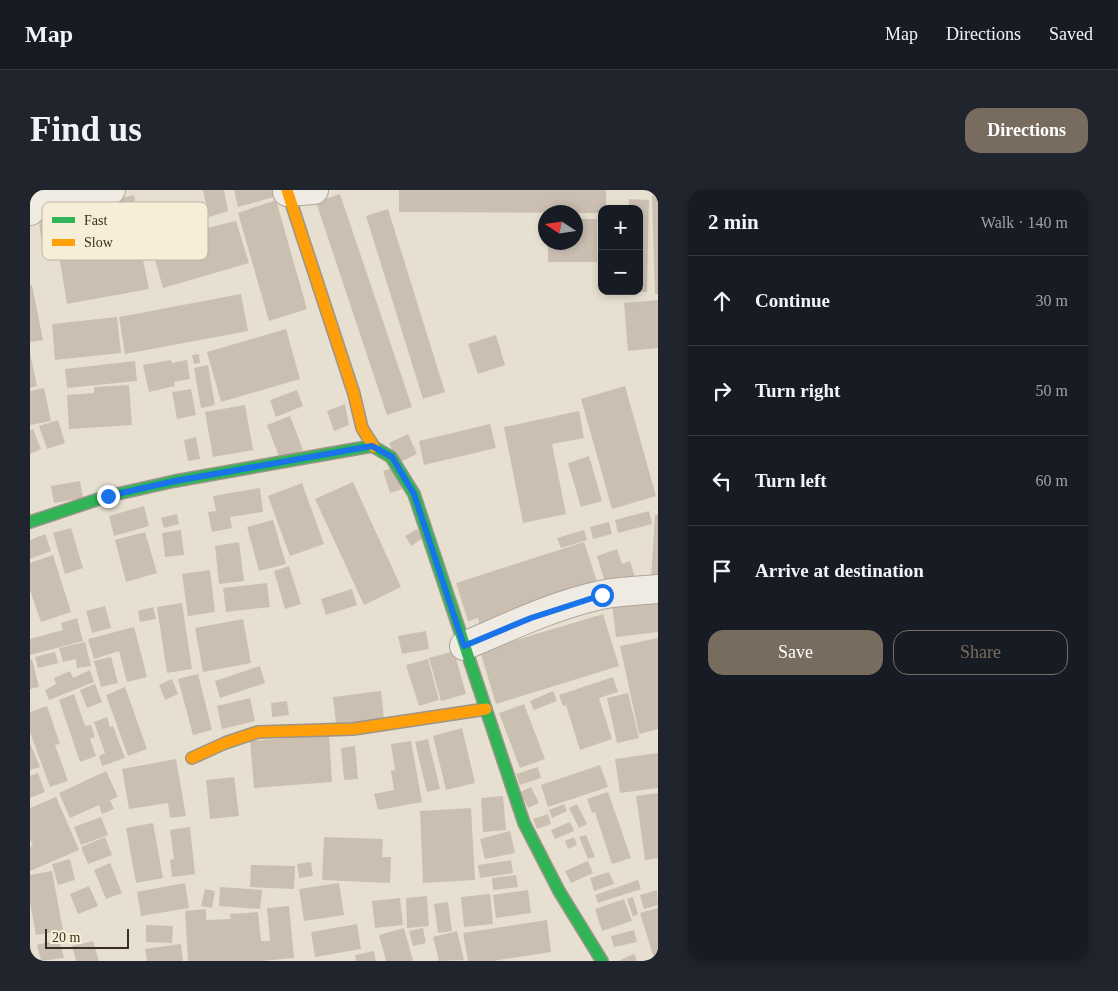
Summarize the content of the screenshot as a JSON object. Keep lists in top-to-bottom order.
{
  "legend": ["Fast", "Slow"],
  "scale_bar": "20 m",
  "north": "left",
  "page": {
    "header": "Map",
    "nav": ["Map", "Directions", "Saved"],
    "buttons": [
      "Directions",
      ["Save", "Share"]
    ],
    "title": "Find us",
    "heading": ["2 min", "Walk · 140 m"],
    "map_buttons": ["+", "−"],
    "list": [
      ["Continue", "30 m"],
      ["Turn right", "50 m"],
      ["Turn left", "60 m"],
      "Arrive at destination"
    ],
    "scale": "20 m"
  }
}
